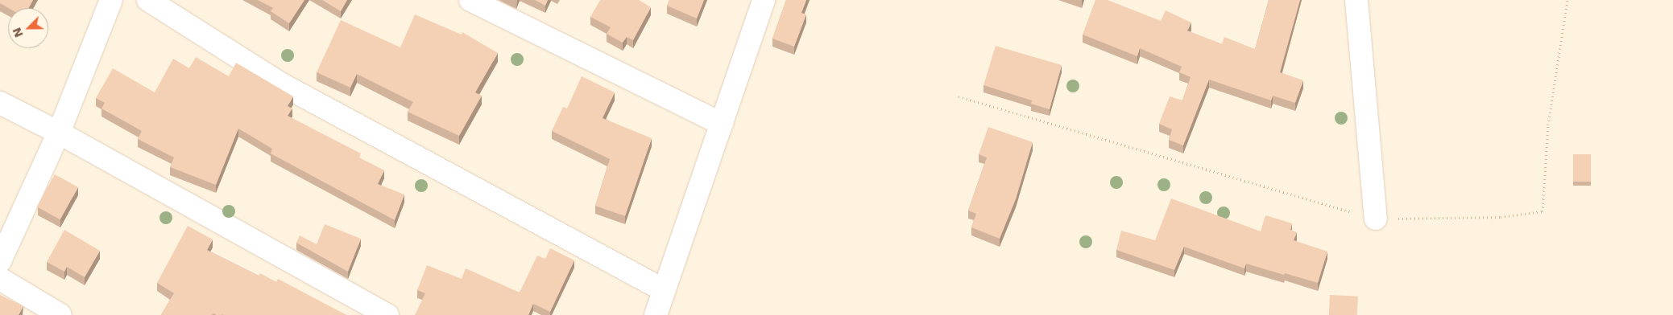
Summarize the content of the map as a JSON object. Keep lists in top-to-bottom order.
{
  "north": "bottom left"
}
